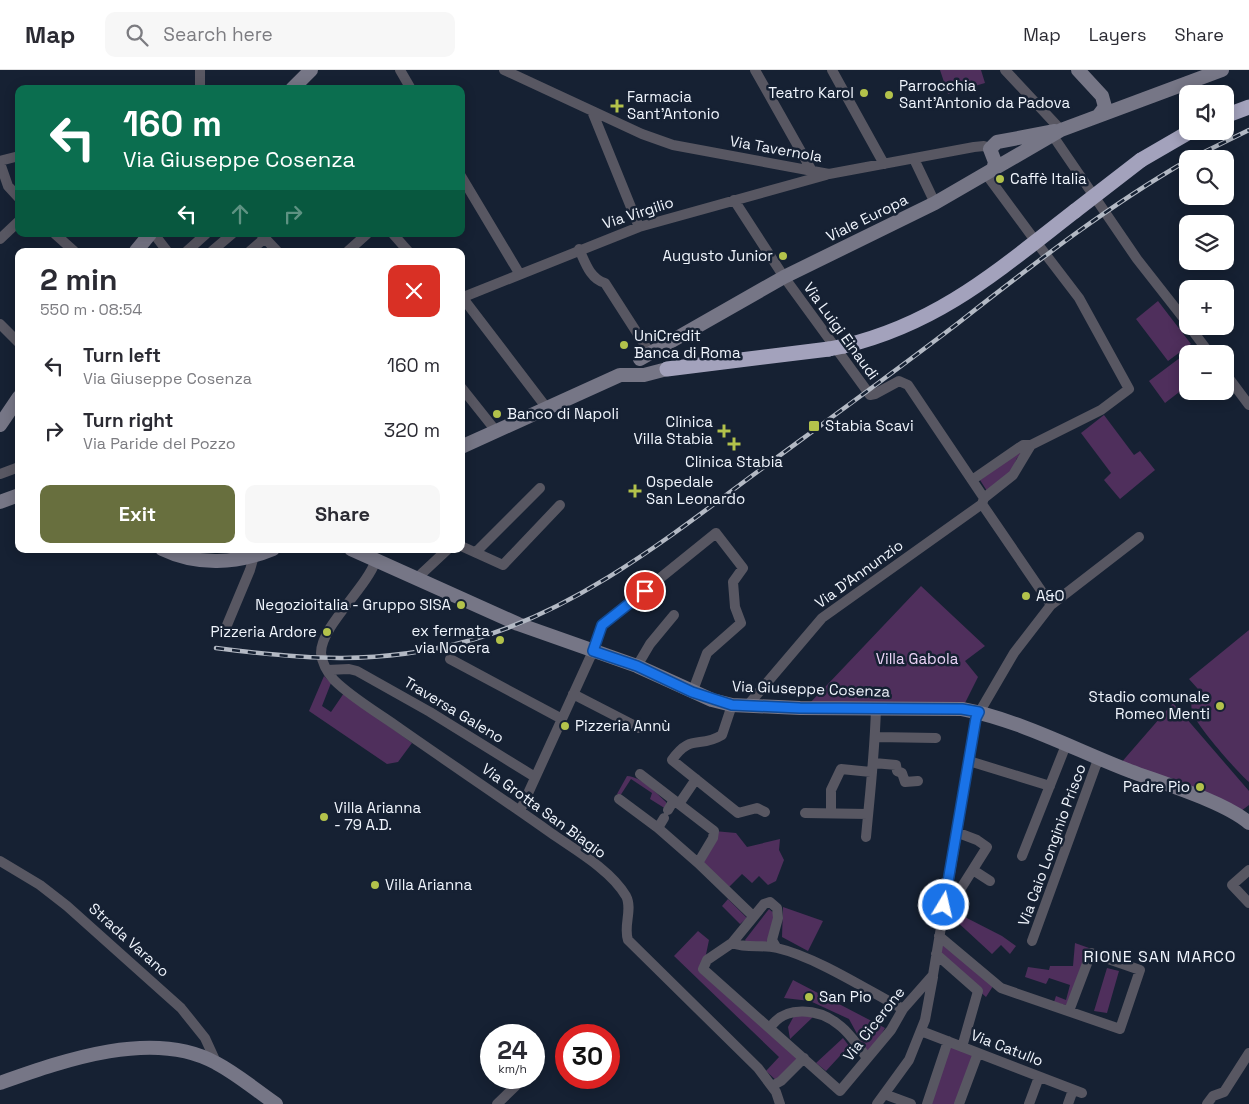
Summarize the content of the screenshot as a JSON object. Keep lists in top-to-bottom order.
{
  "streets": {
    "main road": ["Via Tavernola", "Viale Europa", "Via Giuseppe Cosenza"],
    "street": [
      "Via Virgilio",
      "Via Luigi Einaudi",
      "Via D'Annunzio",
      "Traversa Galeno",
      "Via Grotta San Biagio",
      "Via Caio Longinio Prisco",
      "Strada Varano",
      "Via Cicerone",
      "Via Catullo"
    ]
  },
  "crossings": [
    ["Via Tavernola", "Via Virgilio"],
    ["Via Tavernola", "Viale Europa"],
    ["Viale Europa", "Via Luigi Einaudi"],
    ["Via D'Annunzio", "Via Giuseppe Cosenza"],
    ["Via Giuseppe Cosenza", "Via Caio Longinio Prisco"],
    ["Via Giuseppe Cosenza", "Via Cicerone"],
    ["Traversa Galeno", "Via Grotta San Biagio"],
    ["Via Cicerone", "Via Catullo"]
  ],
  "districts": ["RIONE SAN MARCO"],
  "parks": ["Villa Gabola"],
  "places": {
    "other": [
      "Teatro Karol",
      "Parrocchia Sant'Antonio da Padova",
      "Caffè Italia",
      "Augusto Junior",
      "UniCredit Banca di Roma",
      "Banco di Napoli",
      "A&O",
      "Negozioitalia - Gruppo SISA",
      "Pizzeria Ardore",
      "ex fermata via Nocera",
      "Stadio comunale Romeo Menti",
      "Pizzeria Annù",
      "Padre Pio",
      "Villa Arianna - 79 A.D.",
      "Villa Arianna",
      "San Pio"
    ],
    "health": [
      "Farmacia Sant'Antonio",
      "Clinica Villa Stabia",
      "Clinica Stabia",
      "Ospedale San Leonardo"
    ],
    "transit": ["Stabia Scavi"]
  },
  "page": {
    "header": "Map",
    "search": "Search here",
    "nav": ["Map", "Layers", "Share"],
    "map_buttons": ["+", "−"],
    "turn": ["160 m", "Via Giuseppe Cosenza"],
    "heading": ["2 min", "550 m · 08:54"],
    "list": [
      {
        "name": "Turn left",
        "note": "Via Giuseppe Cosenza",
        "value": "160 m"
      },
      {
        "name": "Turn right",
        "note": "Via Paride del Pozzo",
        "value": "320 m"
      }
    ],
    "buttons": ["Exit", "Share"],
    "speed": "24 km/h",
    "limit": "30"
  }
}
